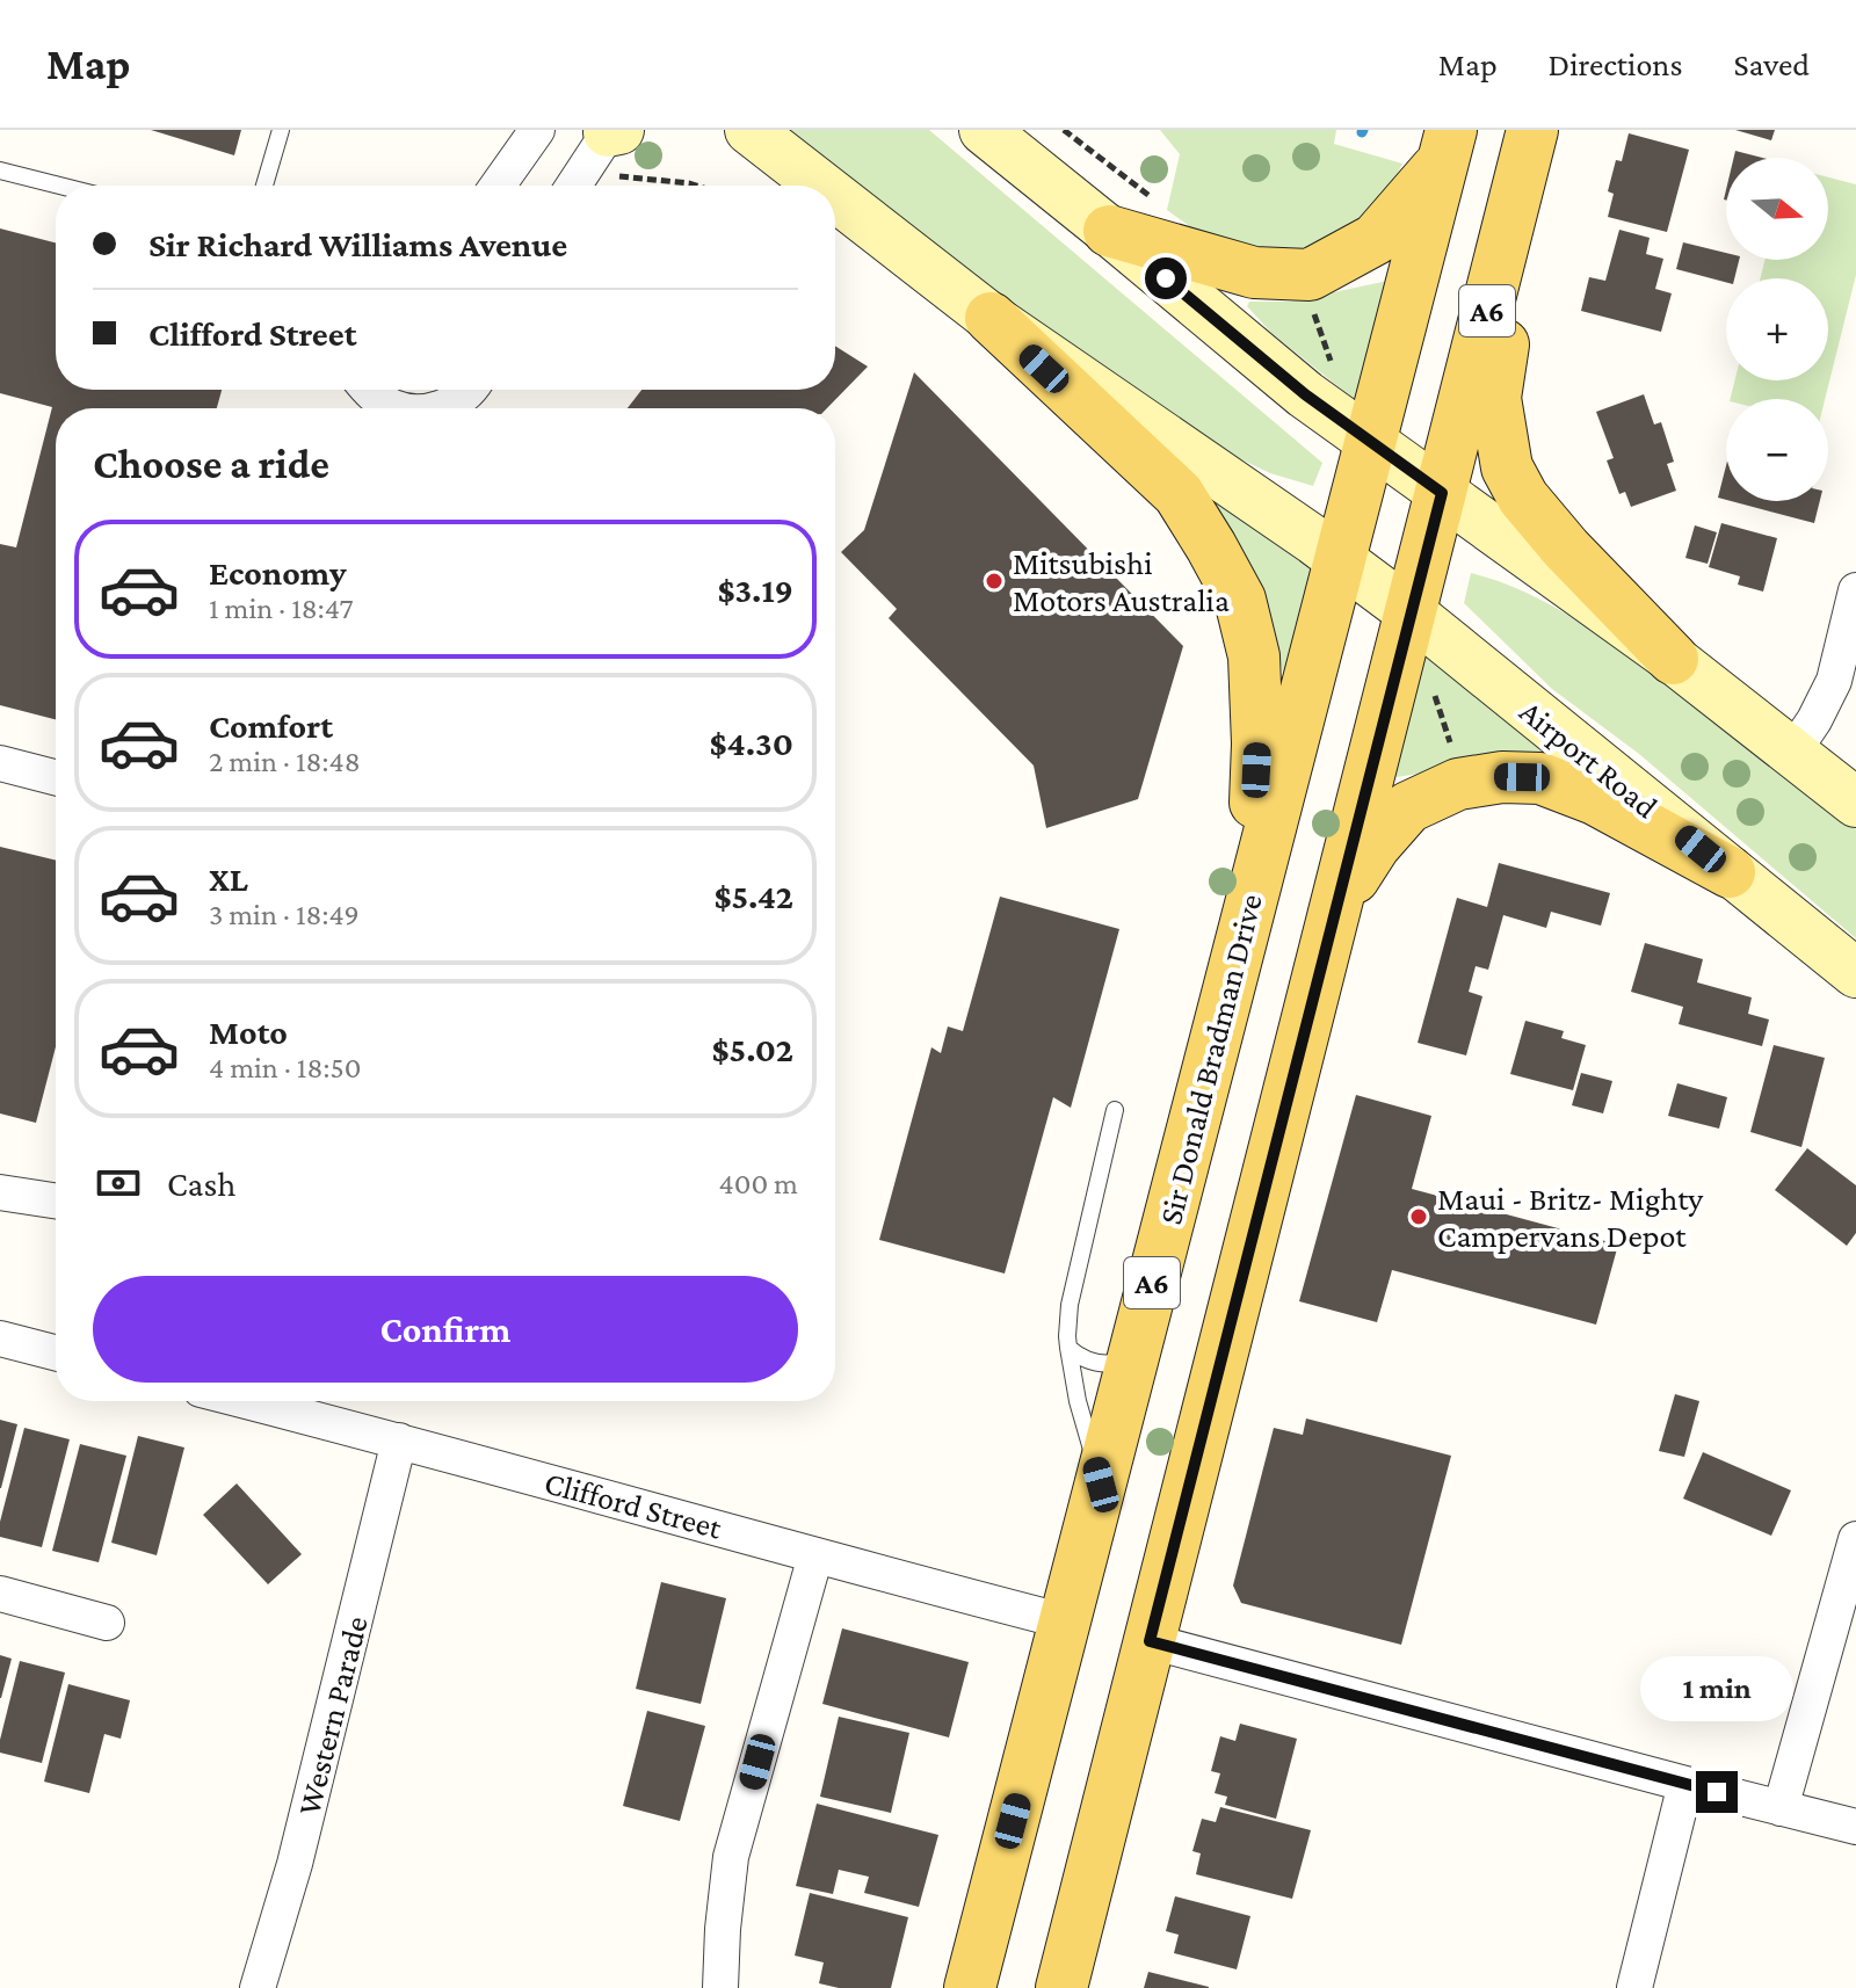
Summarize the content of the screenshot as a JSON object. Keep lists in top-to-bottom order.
{
  "streets": {
    "main road": ["A6", "Airport Road", "Sir Donald Bradman Drive"],
    "street": ["Clifford Street", "Western Parade"]
  },
  "crossings": [
    ["A6", "Airport Road"],
    ["Airport Road", "Sir Donald Bradman Drive"],
    ["Sir Donald Bradman Drive", "Clifford Street"],
    ["Clifford Street", "Western Parade"]
  ],
  "places": ["Mitsubishi Motors Australia", "Maui - Britz- Mighty Campervans Depot"],
  "north": "right",
  "page": {
    "header": "Map",
    "nav": ["Map", "Directions", "Saved"],
    "map_buttons": ["+", "−"],
    "banner": ["Sir Richard Williams Avenue", "Clifford Street"],
    "heading": "Choose a ride",
    "list": [
      {
        "name": "Economy",
        "note": "1 min · 18:47",
        "value": "$3.19"
      },
      {
        "name": "Comfort",
        "note": "2 min · 18:48",
        "value": "$4.30"
      },
      {
        "name": "XL",
        "note": "3 min · 18:49",
        "value": "$5.42"
      },
      {
        "name": "Moto",
        "note": "4 min · 18:50",
        "value": "$5.02"
      }
    ],
    "pay": ["Cash", "400 m"],
    "buttons": "Confirm",
    "bubble": "1 min"
  }
}
